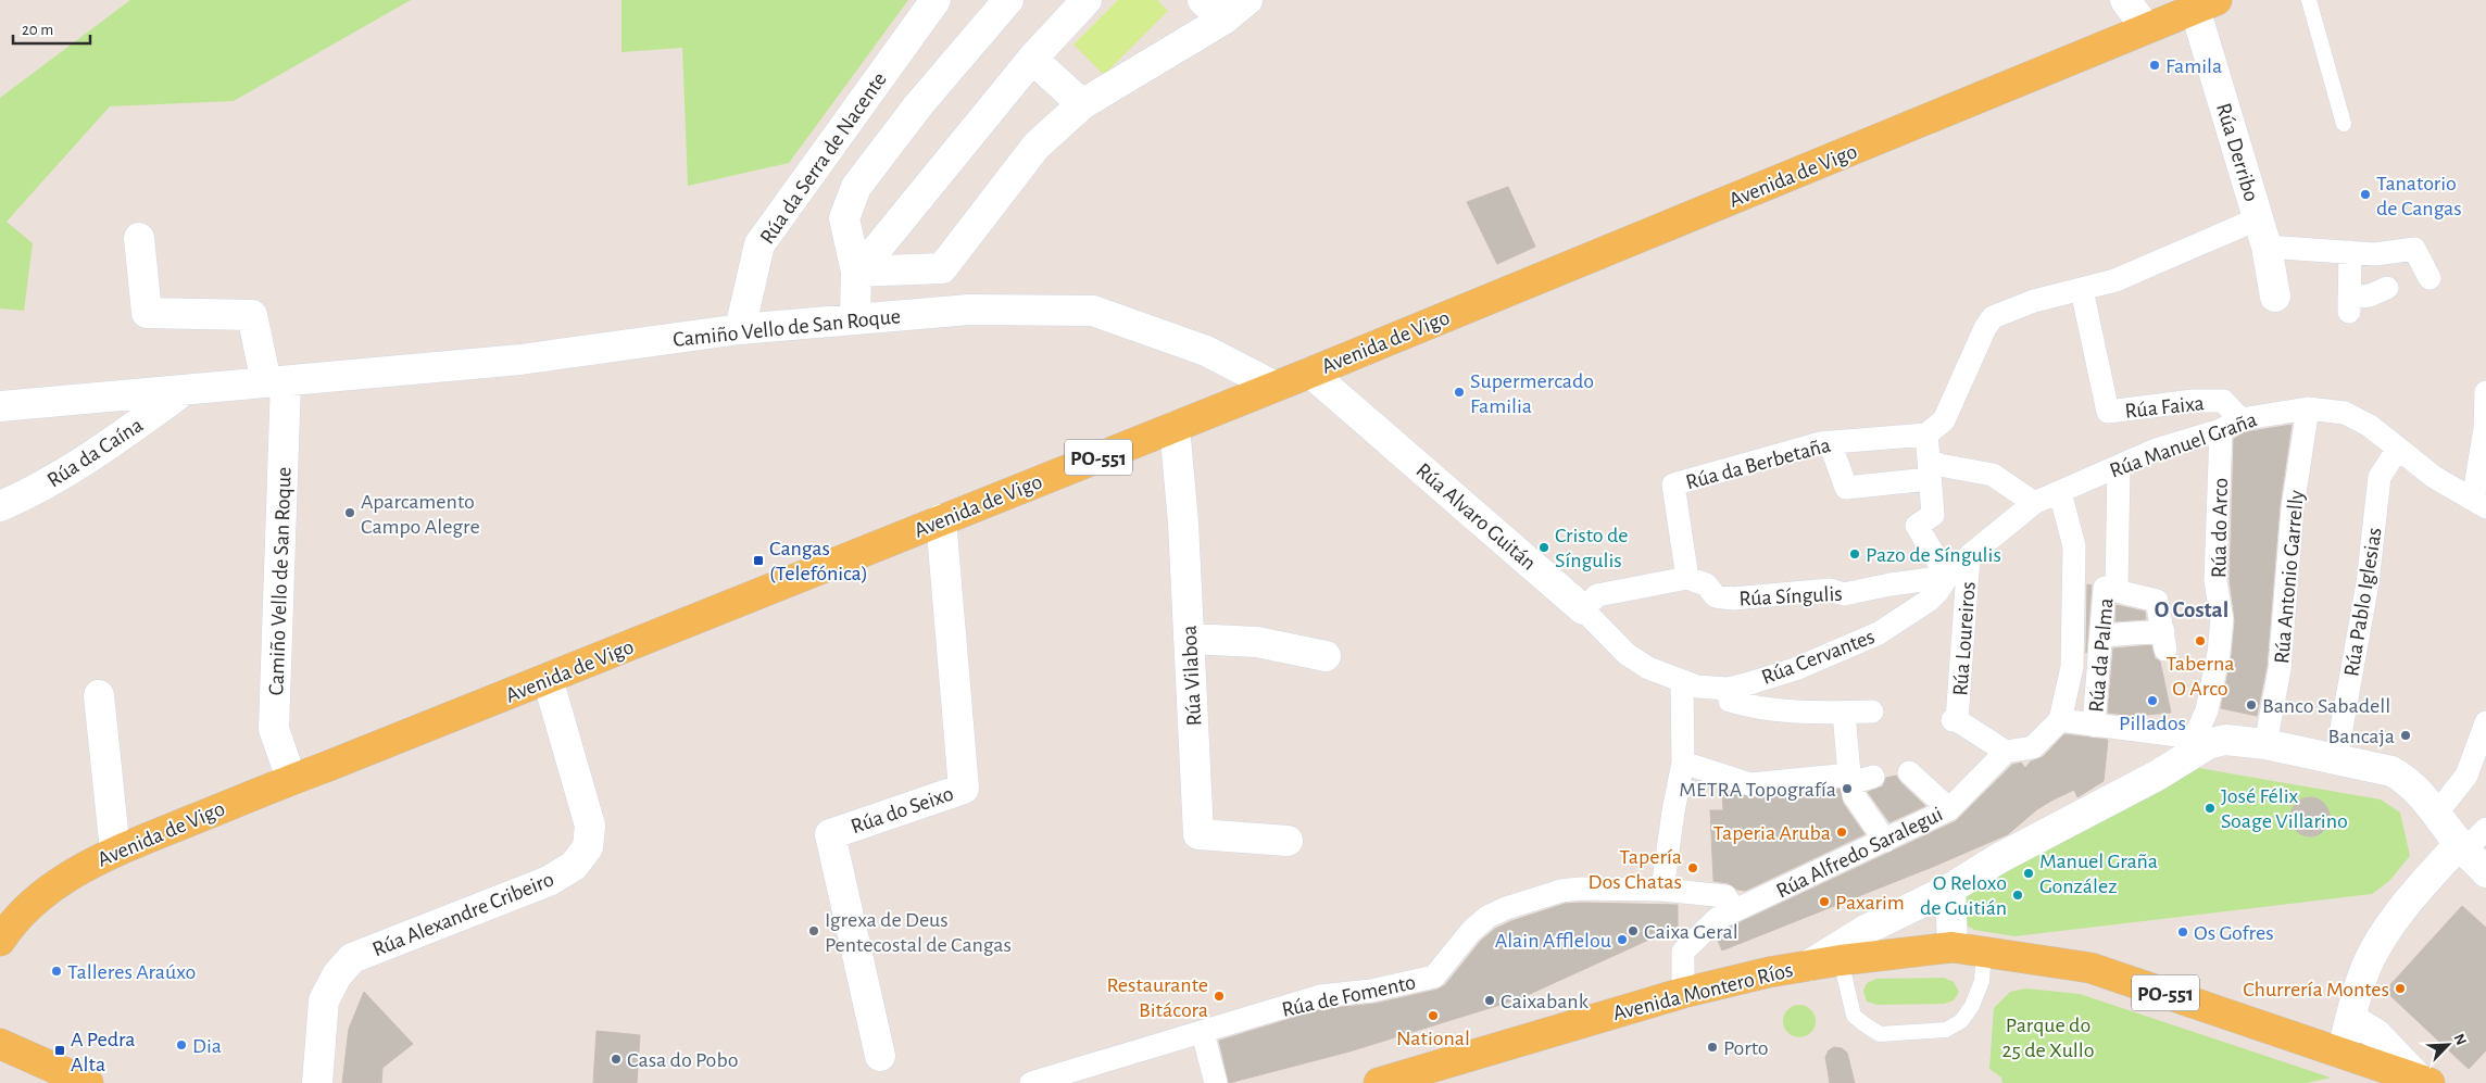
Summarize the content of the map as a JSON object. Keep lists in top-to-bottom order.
{
  "streets": {
    "main road": ["Avenida de Vigo", "PO-551", "Avenida Montero Ríos"],
    "street": [
      "Rúa Derribo",
      "Rúa da Serra de Nacente",
      "Camiño Vello de San Roque",
      "Rúa Faixa",
      "Rúa Manuel Graña",
      "Rúa da Caína",
      "Rúa da Berbetaña",
      "Rúa Alvaro Guitán",
      "Rúa do Arco",
      "Rúa Antonio Garrelly",
      "Rúa Síngulis",
      "Rúa Pablo Iglesias",
      "Rúa Loureiros",
      "Rúa da Palma",
      "Rúa Cervantes",
      "Rúa Vilaboa",
      "Rúa do Seixo",
      "Rúa Alfredo Saralegui",
      "Rúa Alexandre Cribeiro",
      "Rúa de Fomento"
    ]
  },
  "crossings": [
    ["Rúa Derribo", "Avenida de Vigo"],
    ["Rúa da Serra de Nacente", "Camiño Vello de San Roque"],
    ["Avenida de Vigo", "Camiño Vello de San Roque"],
    ["Avenida de Vigo", "Rúa Alvaro Guitán"],
    ["Avenida de Vigo", "Rúa Vilaboa"],
    ["Avenida de Vigo", "Rúa do Seixo"],
    ["Avenida de Vigo", "Rúa Alexandre Cribeiro"],
    ["Camiño Vello de San Roque", "Rúa da Caína"],
    ["Rúa Faixa", "Rúa Manuel Graña"],
    ["Rúa Faixa", "Rúa do Arco"],
    ["Rúa Manuel Graña", "Rúa do Arco"],
    ["Rúa Manuel Graña", "Rúa Antonio Garrelly"],
    ["Rúa Manuel Graña", "Rúa Síngulis"],
    ["Rúa Manuel Graña", "Rúa Pablo Iglesias"],
    ["Rúa Manuel Graña", "Rúa Loureiros"],
    ["Rúa Manuel Graña", "Rúa da Palma"],
    ["Rúa Manuel Graña", "Rúa Cervantes"],
    ["PO-551", "Avenida Montero Ríos"],
    ["Rúa da Berbetaña", "Rúa Síngulis"],
    ["Rúa Alvaro Guitán", "Rúa Cervantes"],
    ["Rúa Síngulis", "Rúa Cervantes"],
    ["Rúa Loureiros", "Rúa Alfredo Saralegui"],
    ["Rúa Alfredo Saralegui", "Avenida Montero Ríos"],
    ["Rúa Alfredo Saralegui", "Rúa de Fomento"]
  ],
  "districts": ["O Costal"],
  "parks": ["Parque do 25 de Xullo"],
  "places": {
    "other": [
      "Famila",
      "Tanatorio de Cangas",
      "Supermercado Familia",
      "Aparcamento Campo Alegre",
      "Cristo de Síngulis",
      "Pazo de Síngulis",
      "Taberna O Arco",
      "Pillados",
      "Banco Sabadell",
      "Bancaja",
      "METRA Topografía",
      "José Félix Soage Villarino",
      "Taperia Aruba",
      "Tapería Dos Chatas",
      "Manuel Graña González",
      "O Reloxo de Guitián",
      "Paxarim",
      "Igrexa de Deus Pentecostal de Cangas",
      "Caixa Geral",
      "Os Gofres",
      "Alain Afflelou",
      "Talleres Araúxo",
      "Churrería Montes",
      "Restaurante Bitácora",
      "Caixabank",
      "National",
      "Dia",
      "Porto",
      "Casa do Pobo"
    ],
    "transit": ["Cangas (Telefónica)", "A Pedra Alta"]
  },
  "scale_bar": "20 m",
  "north": "top right"
}
